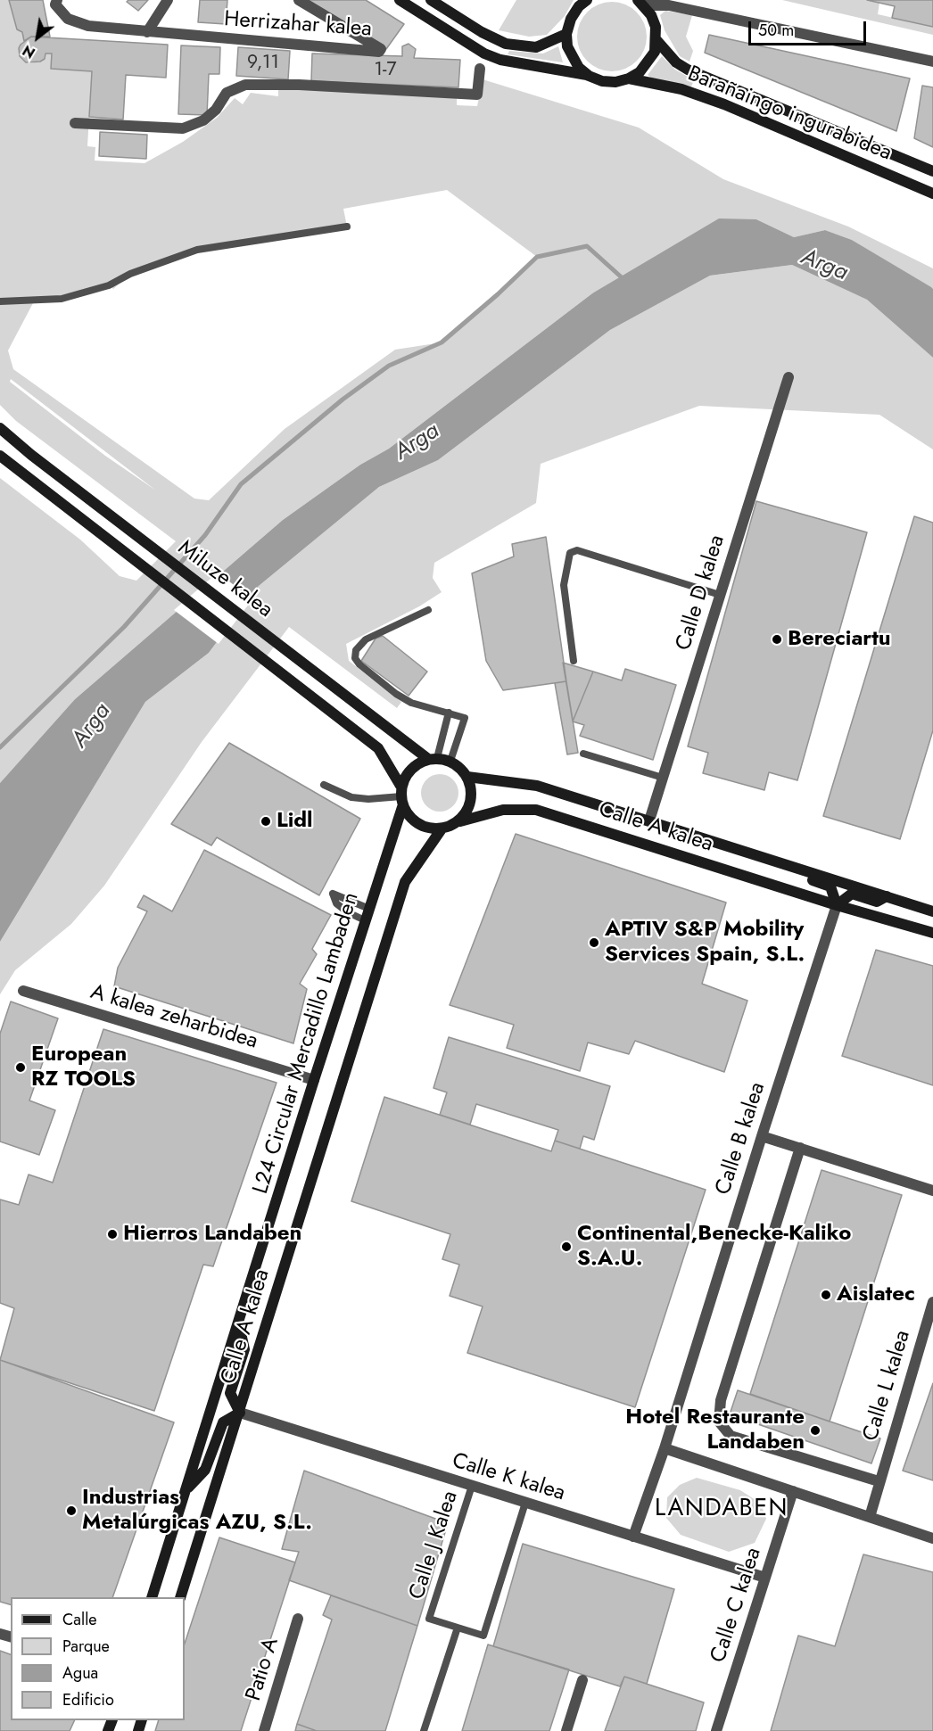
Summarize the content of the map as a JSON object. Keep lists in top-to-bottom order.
{
  "streets": {
    "main road": [
      "Barañaingo ingurabidea",
      "Miluze kalea",
      "Calle A kalea",
      "L24 Circular Mercadillo Lambaden"
    ],
    "street": [
      "Herrizahar kalea",
      "Calle D kalea",
      "A kalea zeharbidea",
      "Calle B kalea",
      "Calle L kalea",
      "Calle K kalea",
      "Calle C kalea",
      "Patio A"
    ],
    "lane": ["Calle J Kalea"]
  },
  "crossings": [
    ["Miluze kalea", "Calle A kalea"],
    ["Miluze kalea", "L24 Circular Mercadillo Lambaden"],
    ["Calle D kalea", "Calle A kalea"],
    ["Calle A kalea", "L24 Circular Mercadillo Lambaden"],
    ["Calle A kalea", "Calle B kalea"],
    ["Calle A kalea", "Calle K kalea"],
    ["A kalea zeharbidea", "L24 Circular Mercadillo Lambaden"],
    ["Calle B kalea", "Calle K kalea"],
    ["Calle K kalea", "Calle J Kalea"],
    ["Calle K kalea", "Calle C kalea"]
  ],
  "districts": ["LANDABEN"],
  "water": ["Arga"],
  "places": [
    "Bereciartu",
    "Lidl",
    "APTIV S&P Mobility Services Spain, S.L.",
    "European RZ TOOLS",
    "Hierros Landaben",
    "Continental,Benecke-Kaliko S.A.U.",
    "Aislatec",
    "Hotel Restaurante Landaben",
    "Industrias Metalúrgicas AZU, S.L."
  ],
  "house_numbers": ["9,11", "1-7"],
  "legend": [
    "Calle",
    "Parque",
    "Agua",
    "Edificio"
  ],
  "scale_bar": "50 m",
  "north": "bottom left"
}
